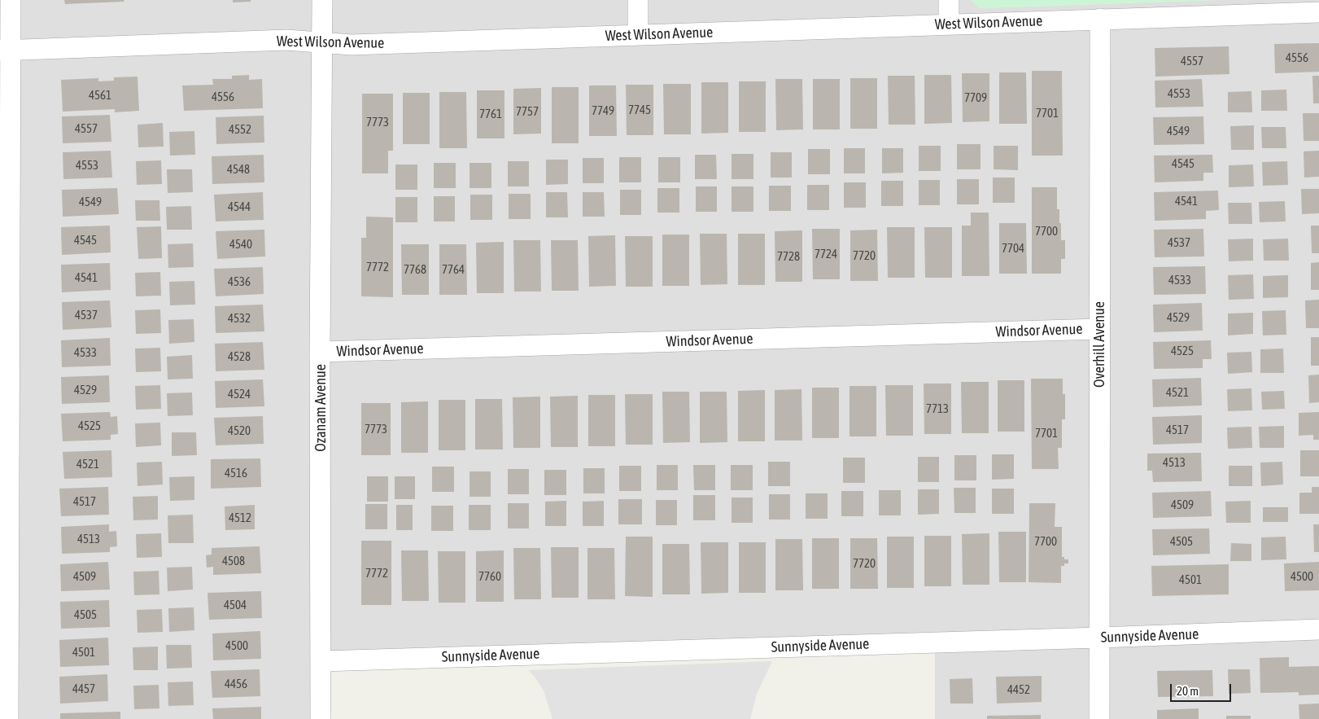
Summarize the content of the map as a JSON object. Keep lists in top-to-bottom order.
{
  "streets": {
    "street": [
      "West Wilson Avenue",
      "Windsor Avenue",
      "Overhill Avenue",
      "Ozanam Avenue",
      "Sunnyside Avenue"
    ]
  },
  "crossings": [
    ["West Wilson Avenue", "Overhill Avenue"],
    ["West Wilson Avenue", "Ozanam Avenue"],
    ["Windsor Avenue", "Overhill Avenue"],
    ["Windsor Avenue", "Ozanam Avenue"],
    ["Overhill Avenue", "Sunnyside Avenue"],
    ["Ozanam Avenue", "Sunnyside Avenue"]
  ],
  "house_numbers": [
    "4556",
    "4557",
    "4553",
    "4561",
    "4556",
    "7709",
    "7745",
    "7749",
    "7757",
    "7701",
    "7761",
    "7773",
    "4557",
    "4552",
    "4549",
    "4545",
    "4553",
    "4548",
    "4541",
    "4549",
    "4544",
    "7700",
    "4545",
    "4537",
    "4540",
    "7704",
    "7724",
    "7720",
    "7728",
    "7772",
    "7768",
    "7764",
    "4541",
    "4533",
    "4536",
    "4537",
    "4529",
    "4532",
    "4525",
    "4533",
    "4528",
    "4529",
    "4521",
    "4524",
    "7713",
    "4525",
    "7773",
    "4517",
    "4520",
    "7701",
    "4513",
    "4521",
    "4516",
    "4517",
    "4509",
    "4512",
    "4513",
    "7700",
    "4505",
    "4508",
    "7720",
    "7772",
    "4509",
    "7760",
    "4500",
    "4501",
    "4504",
    "4505",
    "4500",
    "4501",
    "4456",
    "4457",
    "4452"
  ],
  "scale_bar": "20 m"
}
